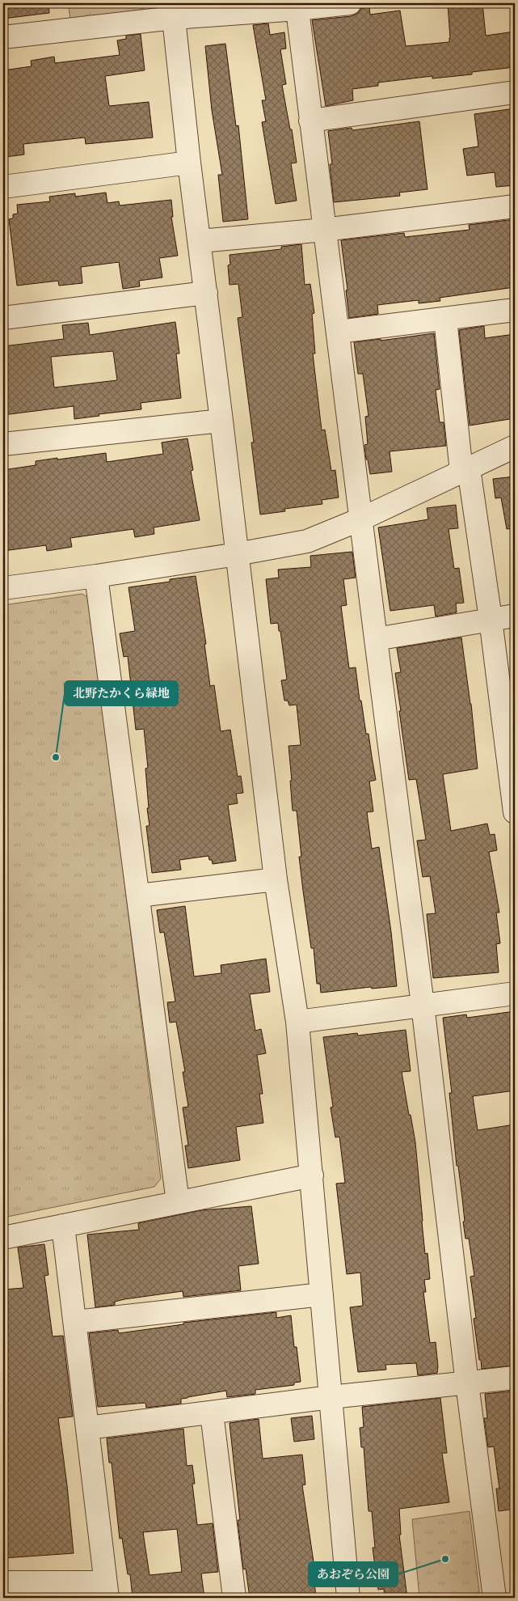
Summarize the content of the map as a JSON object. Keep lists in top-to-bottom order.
{
  "places": ["北野たかくら緑地", "あおぞら公園"]
}
